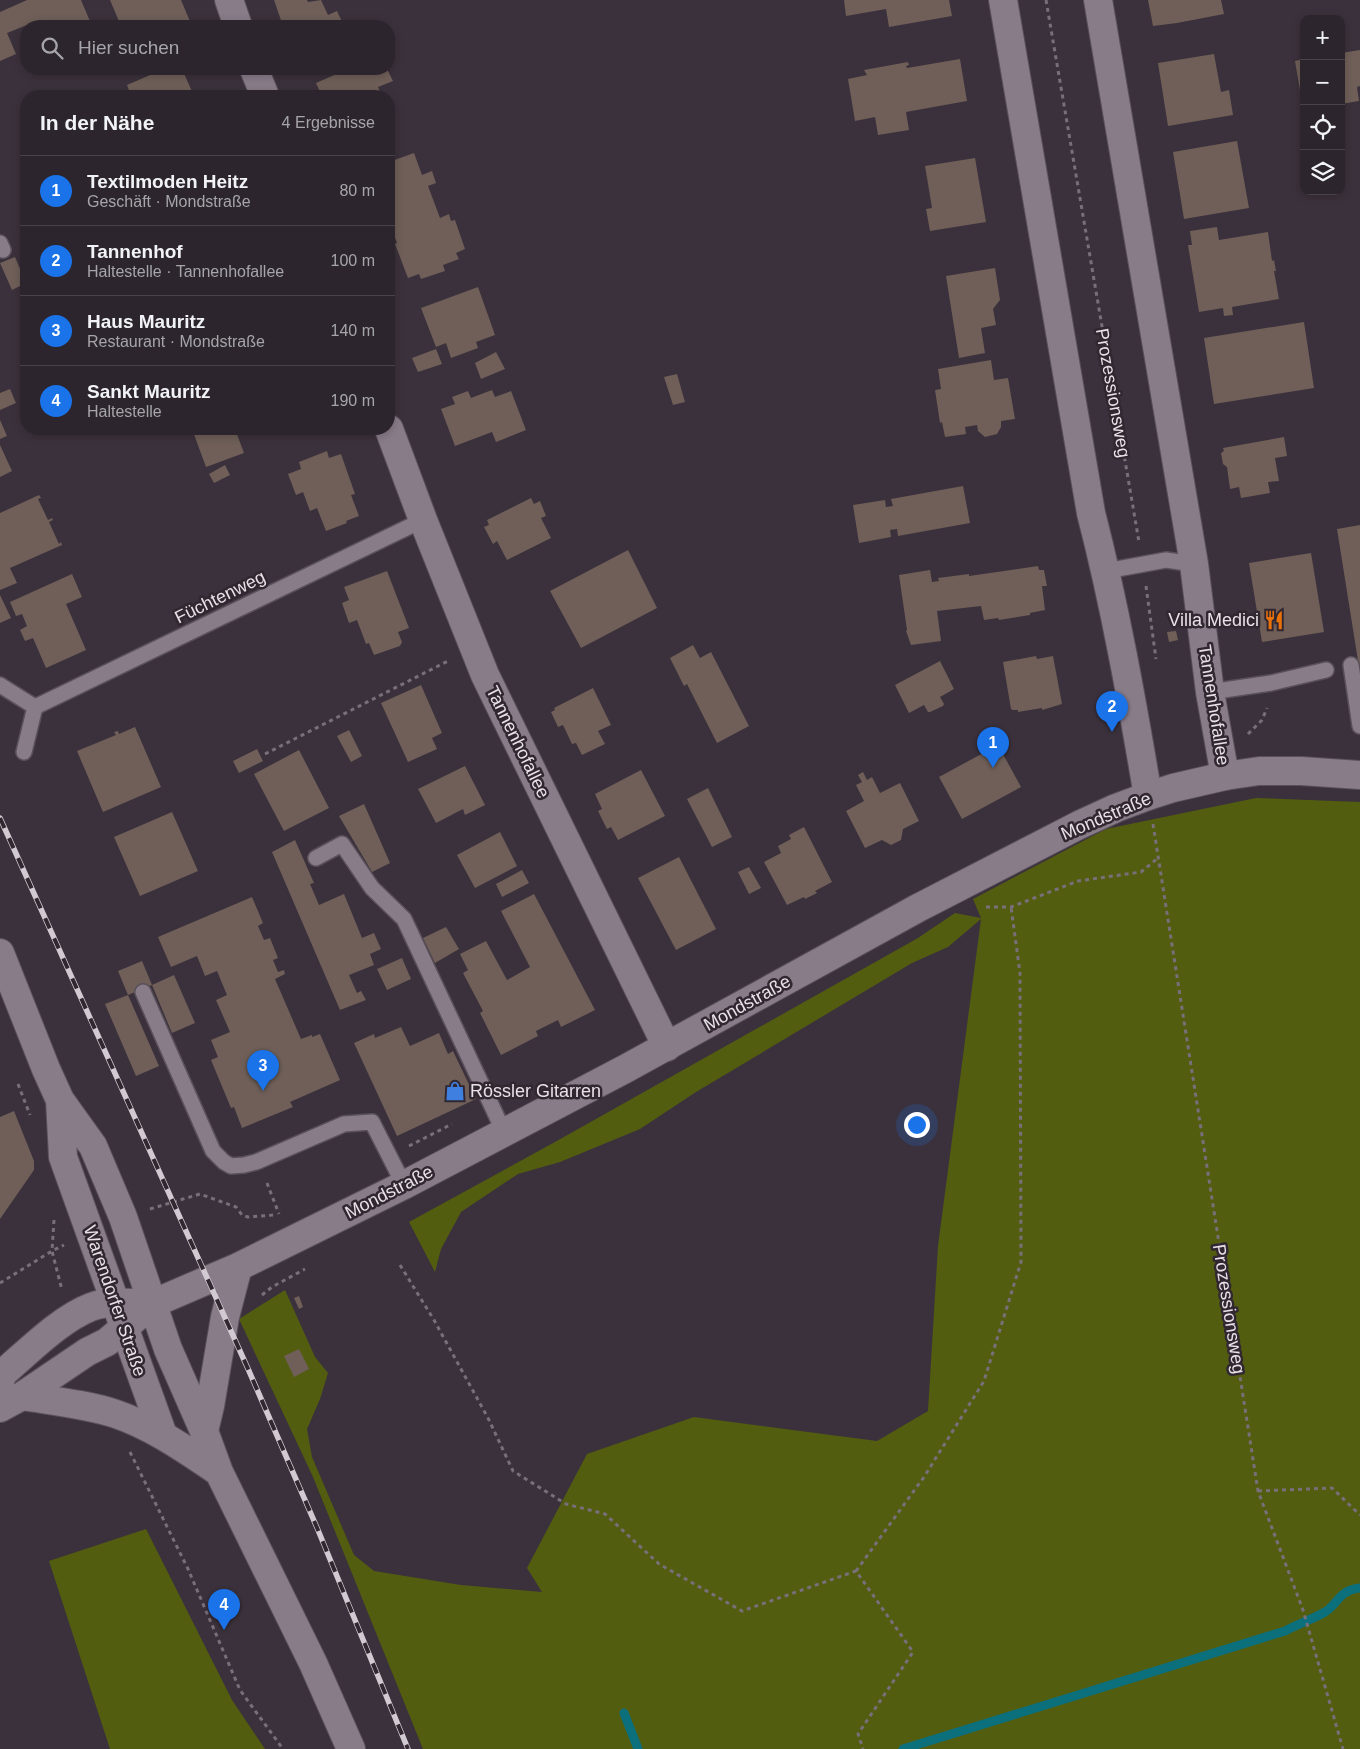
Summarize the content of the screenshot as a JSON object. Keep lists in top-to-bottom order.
{
  "streets": {
    "street": ["Tannenhofallee", "Mondstraße", "Warendorfer Straße"],
    "lane": ["Füchtenweg"],
    "path": ["Prozessionsweg"]
  },
  "crossings": [
    ["Füchtenweg", "Tannenhofallee"],
    ["Tannenhofallee", "Mondstraße"],
    ["Mondstraße", "Warendorfer Straße"]
  ],
  "places": {
    "restaurant": ["Villa Medici"],
    "shop": ["Rössler Gitarren"]
  },
  "page": {
    "map_buttons": ["+", "−"],
    "search": "Hier suchen",
    "heading": ["In der Nähe", "4 Ergebnisse"],
    "list": [
      {
        "mark": "1",
        "name": "Textilmoden Heitz",
        "note": "Geschäft · Mondstraße",
        "value": "80 m"
      },
      {
        "mark": "2",
        "name": "Tannenhof",
        "note": "Haltestelle · Tannenhofallee",
        "value": "100 m"
      },
      {
        "mark": "3",
        "name": "Haus Mauritz",
        "note": "Restaurant · Mondstraße",
        "value": "140 m"
      },
      {
        "mark": "4",
        "name": "Sankt Mauritz",
        "note": "Haltestelle",
        "value": "190 m"
      }
    ],
    "pins": [
      "2",
      "1",
      "3",
      "4"
    ]
  }
}
